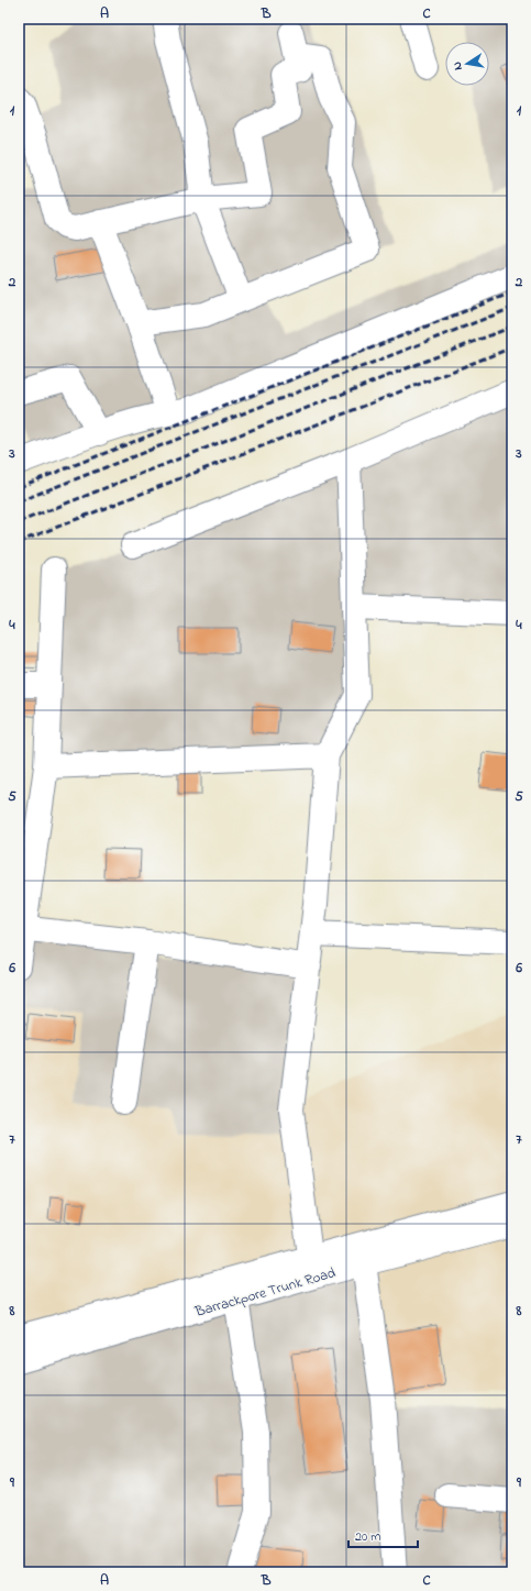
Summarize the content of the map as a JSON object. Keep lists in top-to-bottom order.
{
  "streets": {
    "street": ["Barrackpore Trunk Road"]
  },
  "scale_bar": "20 m",
  "north": "left",
  "grid": {
    "columns": ["A", "B", "C"],
    "rows": [
      "1",
      "2",
      "3",
      "4",
      "5",
      "6",
      "7",
      "8",
      "9"
    ]
  }
}
